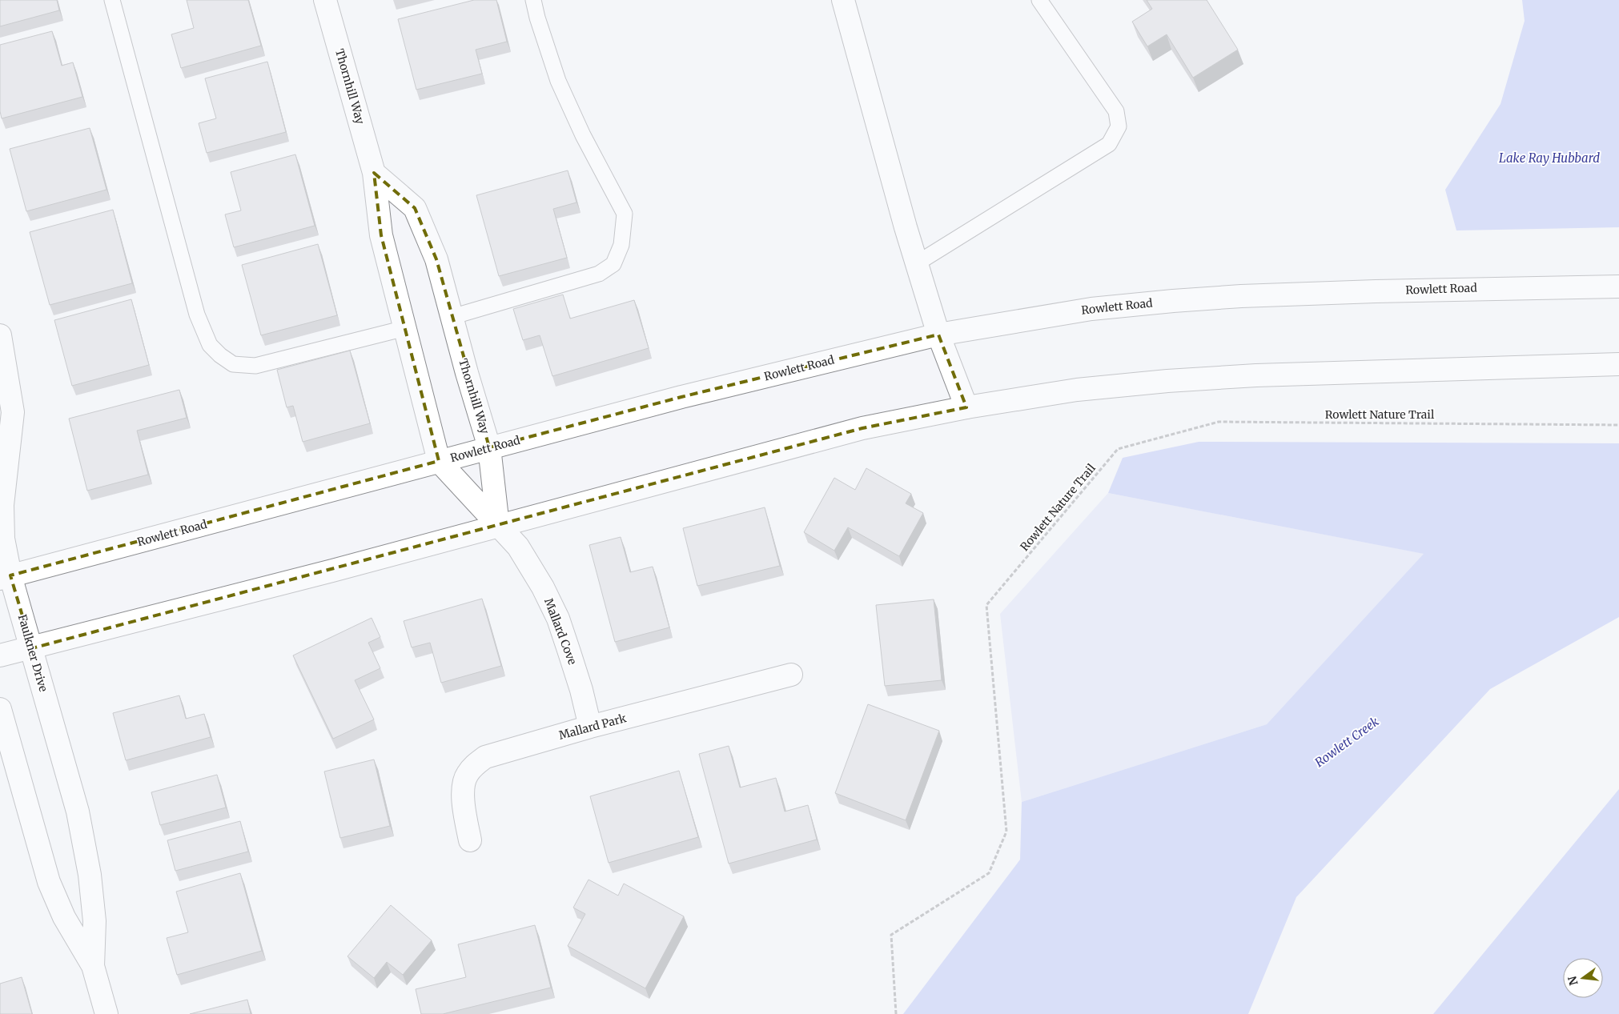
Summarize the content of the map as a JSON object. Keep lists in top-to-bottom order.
{
  "streets": {
    "main road": [
      "Thornhill Way",
      "Rowlett Road",
      "Mallard Cove",
      "Faulkner Drive",
      "Mallard Park"
    ],
    "path": ["Rowlett Nature Trail"]
  },
  "crossings": [
    ["Thornhill Way", "Rowlett Road"],
    ["Thornhill Way", "Mallard Cove"],
    ["Rowlett Road", "Faulkner Drive"],
    ["Mallard Cove", "Mallard Park"]
  ],
  "water": ["Lake Ray Hubbard", "Rowlett Creek"],
  "north": "left"
}
